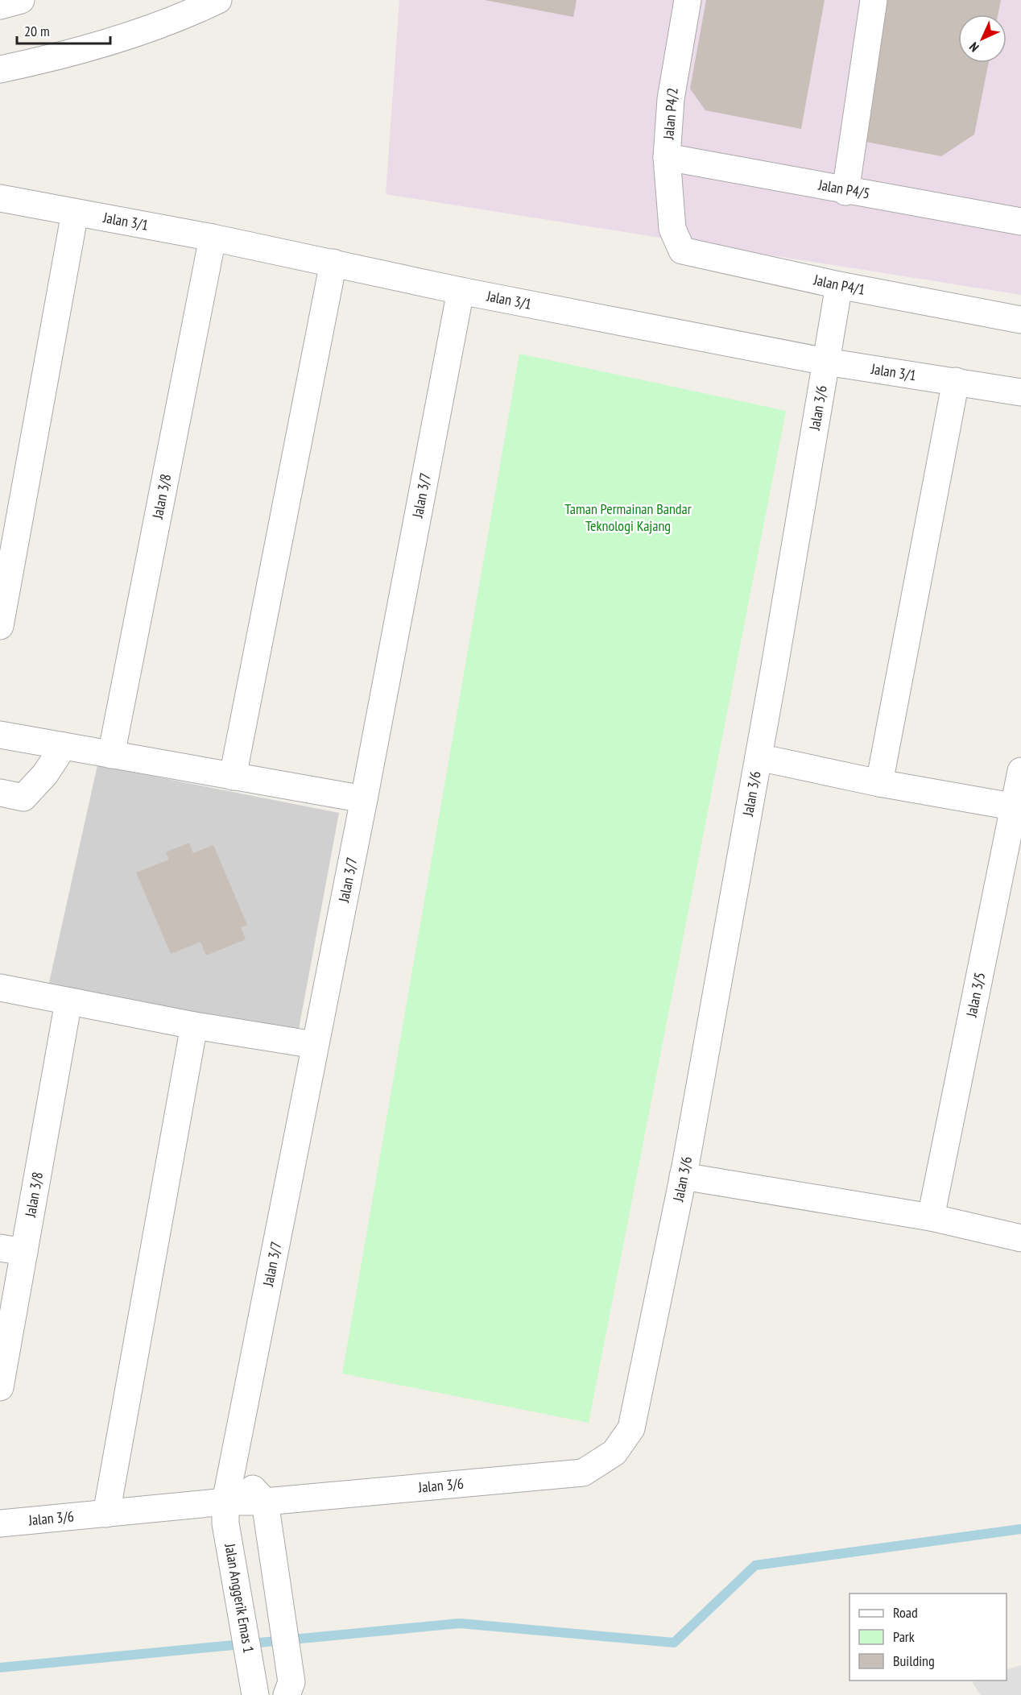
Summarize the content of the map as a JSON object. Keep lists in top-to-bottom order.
{
  "streets": {
    "street": [
      "Jalan P4/2",
      "Jalan P4/5",
      "Jalan 3/1",
      "Jalan P4/1",
      "Jalan 3/6",
      "Jalan 3/7",
      "Jalan 3/8",
      "Jalan 3/5",
      "Jalan Anggerik Emas 1"
    ]
  },
  "crossings": [
    ["Jalan P4/2", "Jalan P4/5"],
    ["Jalan P4/2", "Jalan P4/1"],
    ["Jalan 3/1", "Jalan 3/6"],
    ["Jalan 3/1", "Jalan 3/7"],
    ["Jalan 3/1", "Jalan 3/8"],
    ["Jalan P4/1", "Jalan 3/6"],
    ["Jalan 3/6", "Jalan 3/7"],
    ["Jalan 3/6", "Jalan Anggerik Emas 1"],
    ["Jalan 3/7", "Jalan Anggerik Emas 1"]
  ],
  "parks": ["Taman Permainan Bandar Teknologi Kajang"],
  "legend": ["Road", "Park", "Building"],
  "scale_bar": "20 m",
  "north": "bottom left"
}
